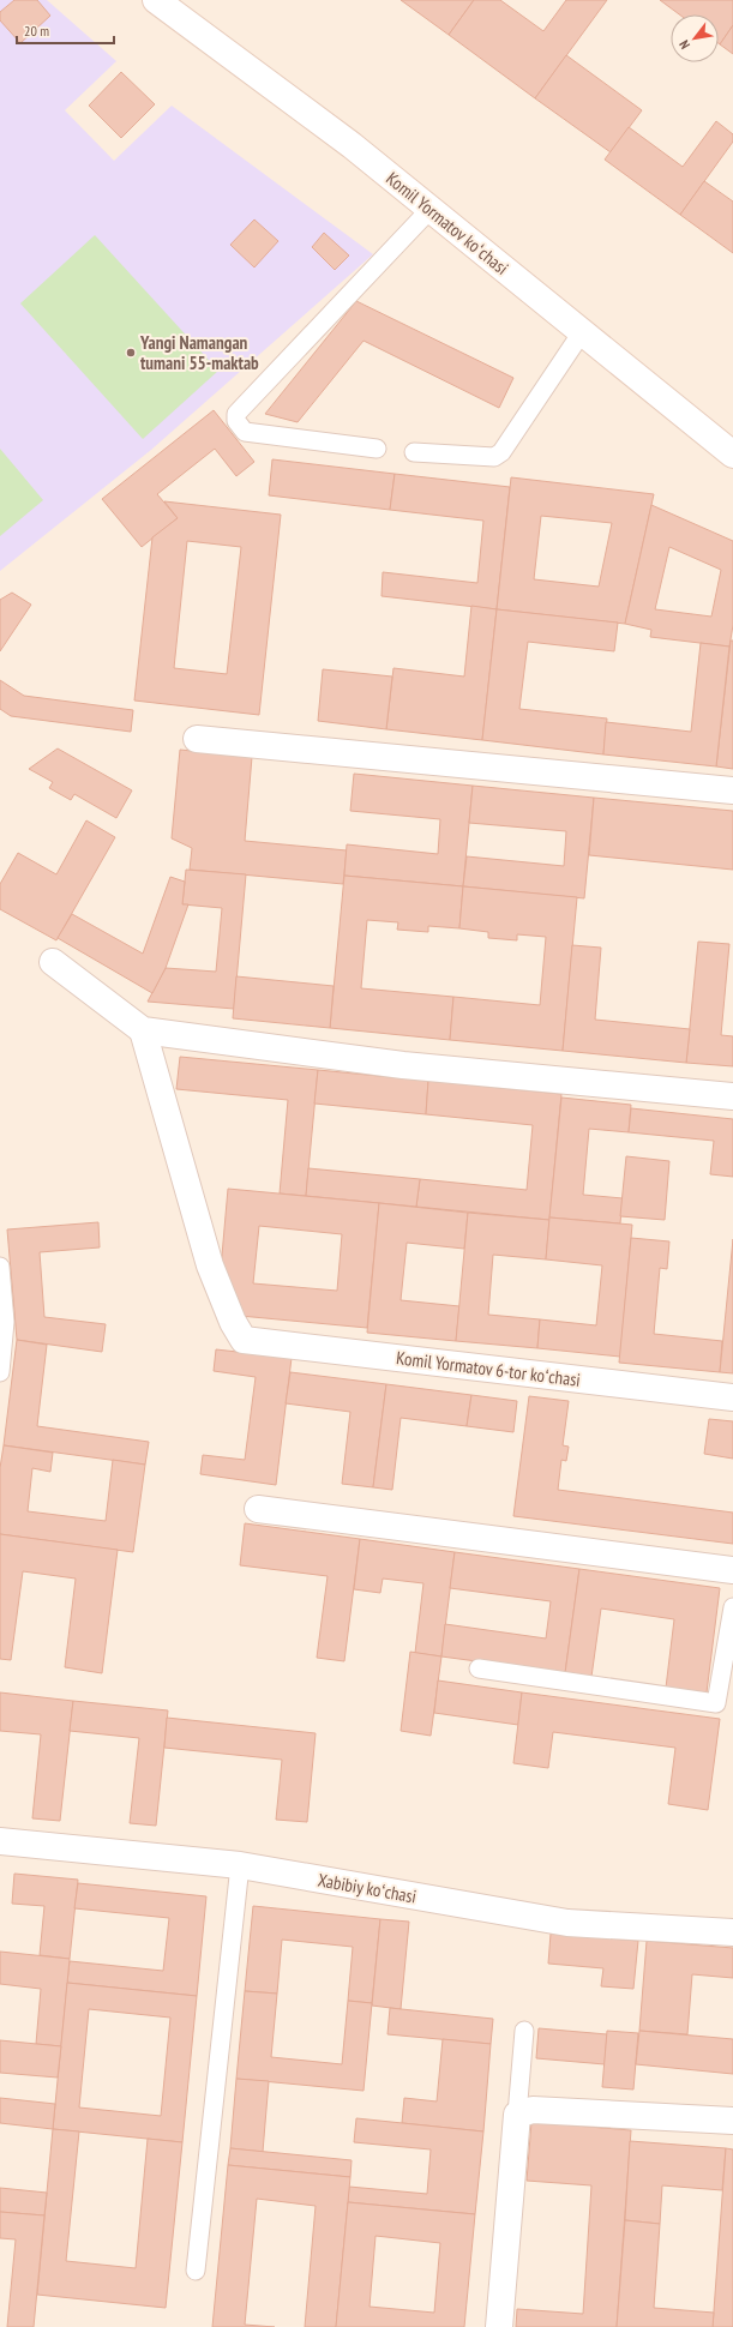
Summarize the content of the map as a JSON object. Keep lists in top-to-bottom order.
{
  "streets": {
    "street": ["Komil Yormatov koʻchasi", "Komil Yormatov 6-tor koʻchasi", "Xabibiy koʻchasi"]
  },
  "places": ["Yangi Namangan tumani 55-maktab"],
  "scale_bar": "20 m",
  "north": "bottom left"
}
